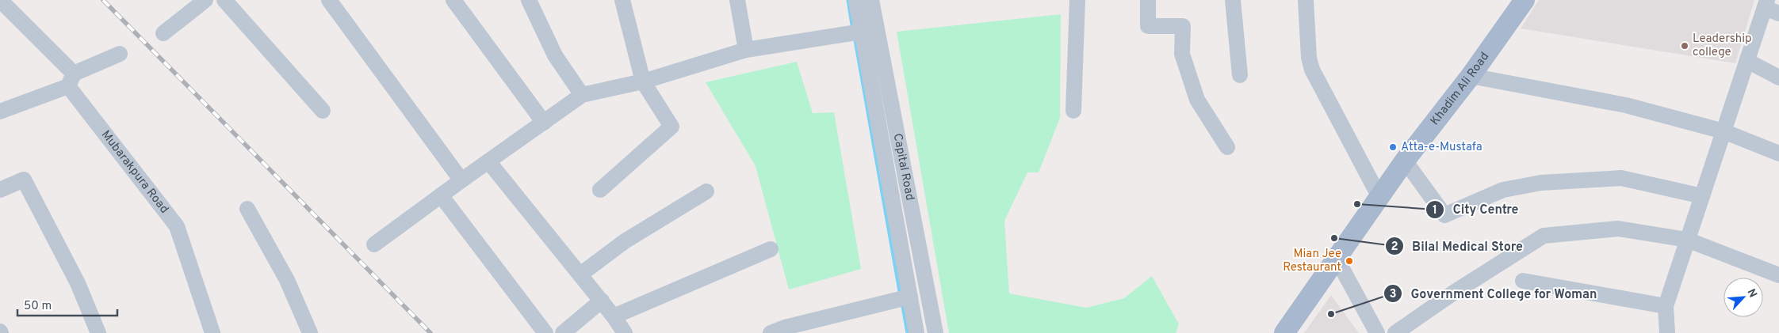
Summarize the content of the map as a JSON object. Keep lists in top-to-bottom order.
{
  "streets": {
    "main road": ["Khadim Ali Road"],
    "street": ["Capital Road", "Mubarakpura Road"]
  },
  "places": [
    "Leadership college",
    "Atta-e-Mustafa",
    "City Centre",
    "Bilal Medical Store",
    "Mian Jee Restaurant",
    "Government College for Woman"
  ],
  "scale_bar": "50 m",
  "north": "top right"
}
